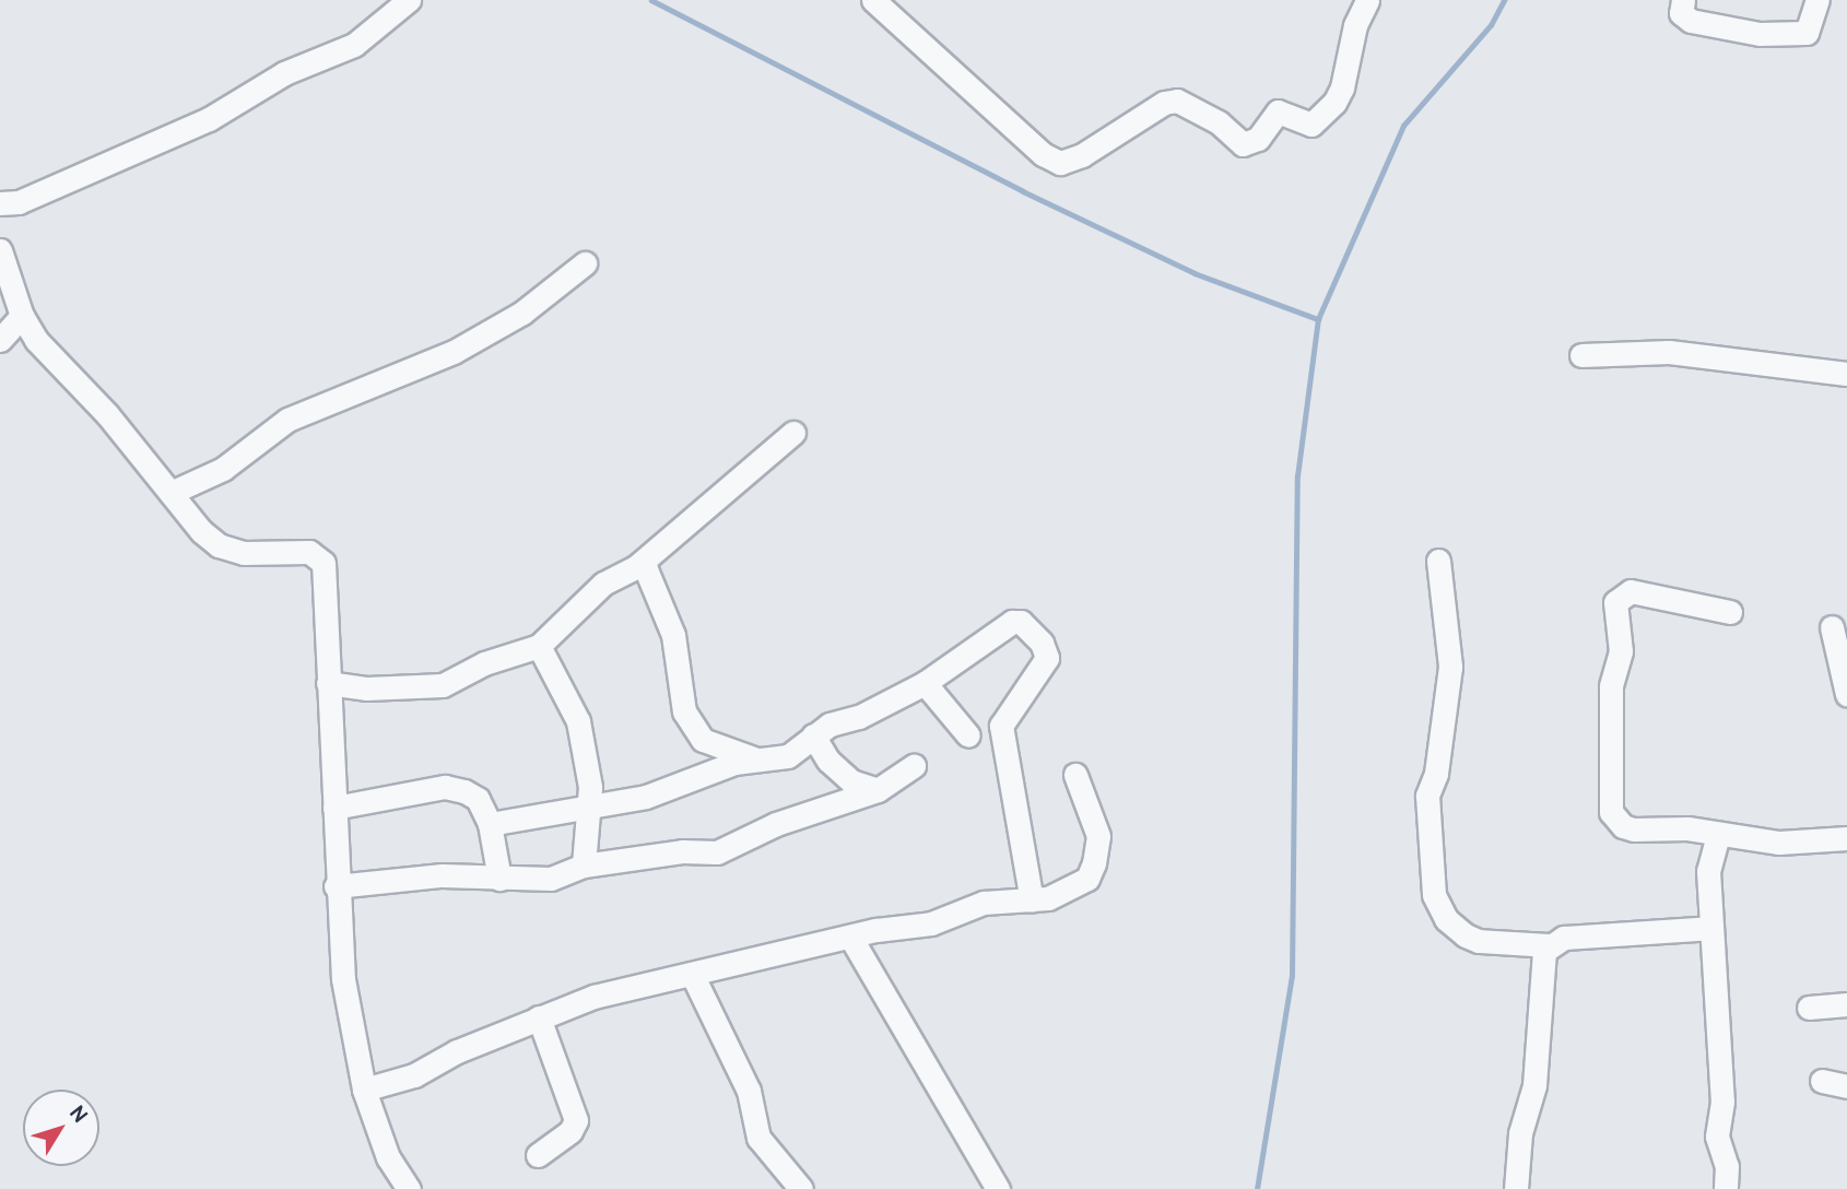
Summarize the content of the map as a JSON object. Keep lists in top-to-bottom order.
{
  "north": "top right"
}
